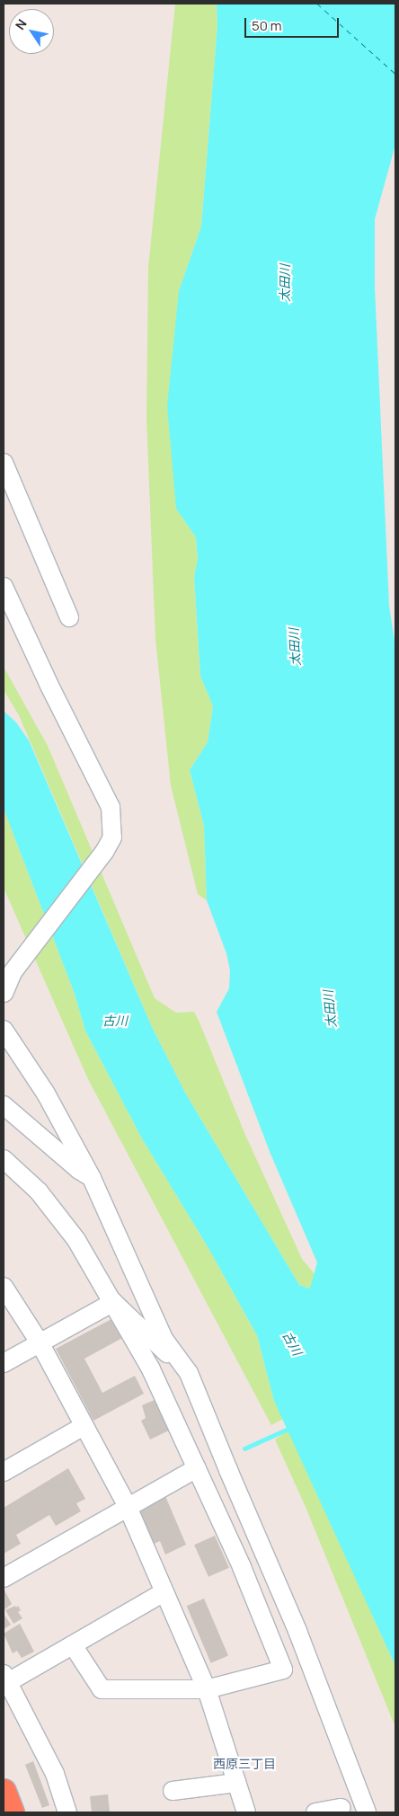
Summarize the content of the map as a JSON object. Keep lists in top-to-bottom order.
{
  "districts": ["西原三丁目"],
  "water": ["太田川", "古川"],
  "scale_bar": "50 m",
  "north": "top left"
}
